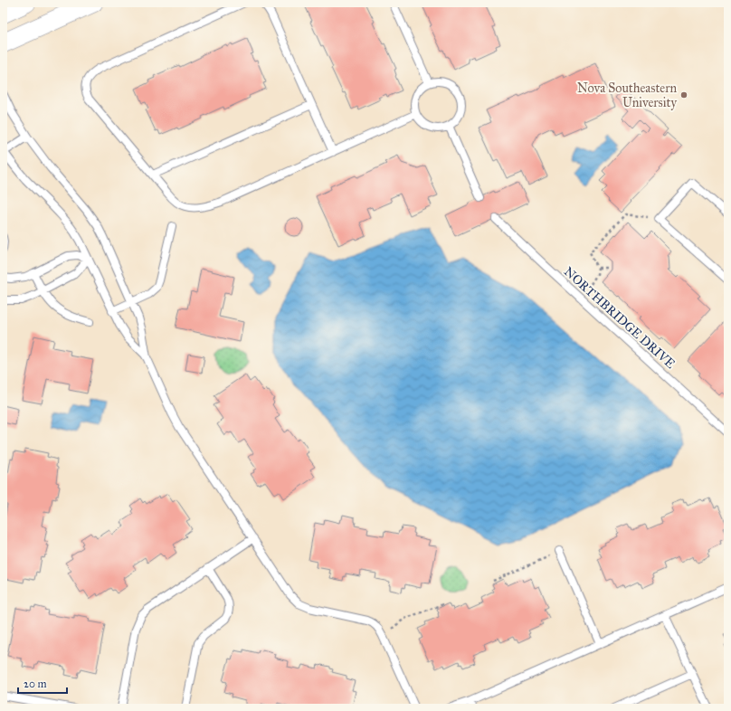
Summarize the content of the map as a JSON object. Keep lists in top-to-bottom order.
{
  "streets": {
    "lane": ["NORTHBRIDGE DRIVE"]
  },
  "places": ["Nova Southeastern University"],
  "scale_bar": "20 m"
}
